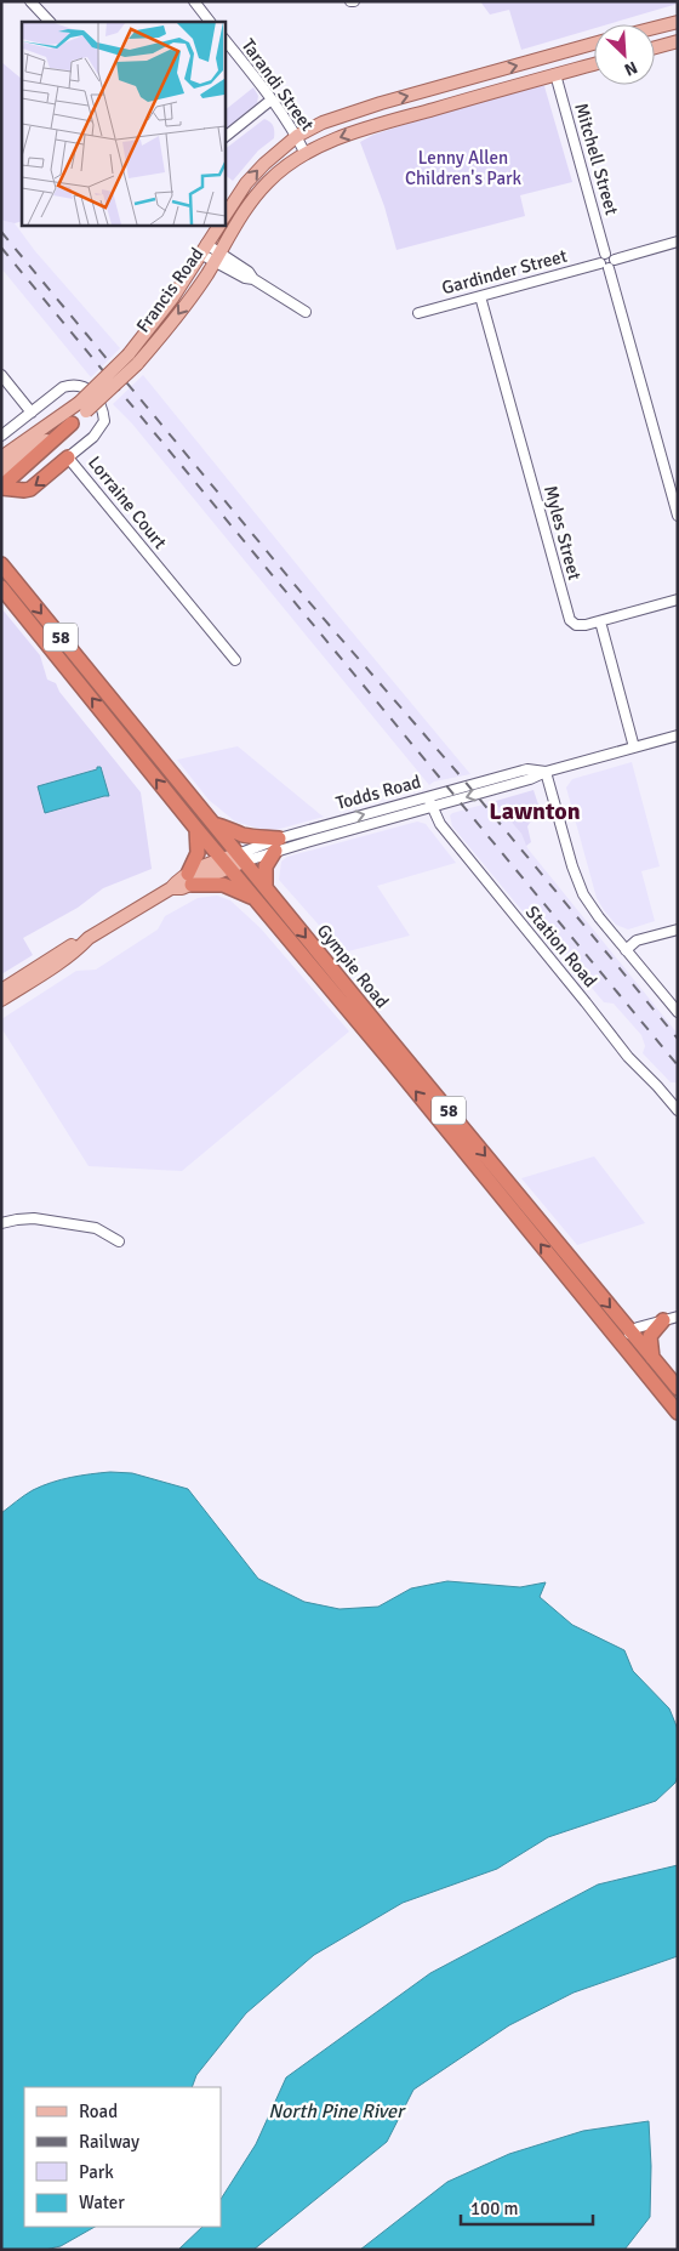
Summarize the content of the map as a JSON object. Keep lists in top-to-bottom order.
{
  "streets": {
    "highway": ["58", "Gympie Road"],
    "main road": ["Francis Road", "Todds Road"],
    "street": [
      "Tarandi Street",
      "Mitchell Street",
      "Gardinder Street",
      "Lorraine Court",
      "Myles Street",
      "Station Road"
    ]
  },
  "crossings": [
    ["Tarandi Street", "Francis Road"],
    ["Mitchell Street", "Gardinder Street"],
    ["Mitchell Street", "Francis Road"],
    ["Gardinder Street", "Myles Street"],
    ["Todds Road", "Station Road"],
    ["Todds Road", "Gympie Road"]
  ],
  "districts": ["Lawnton"],
  "water": ["North Pine River"],
  "parks": ["Lenny Allen Children's Park"],
  "legend": [
    "Road",
    "Railway",
    "Park",
    "Water"
  ],
  "scale_bar": "100 m",
  "north": "bottom right"
}
